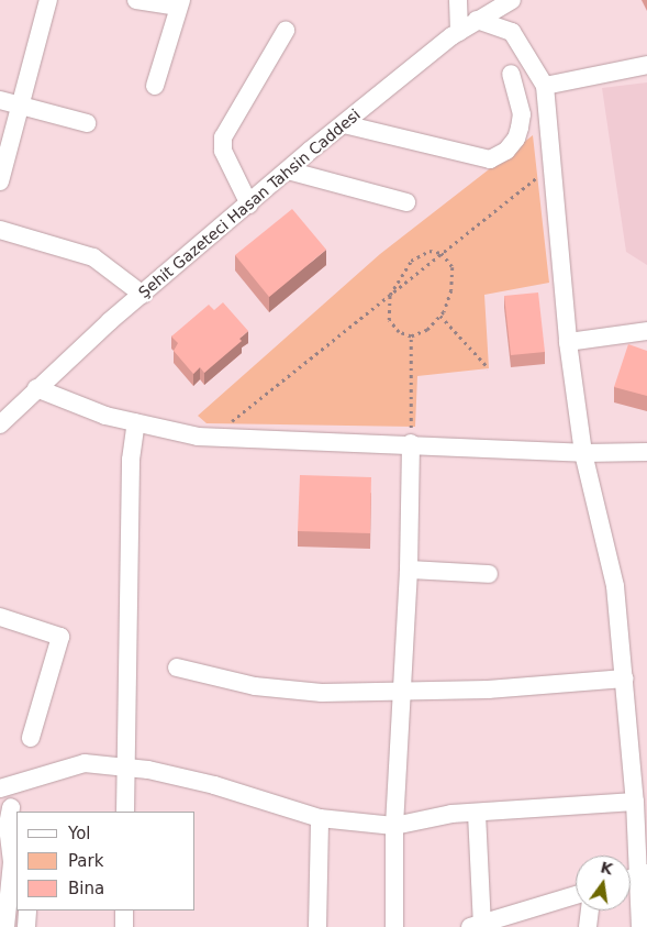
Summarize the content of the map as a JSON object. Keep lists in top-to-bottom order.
{
  "streets": {
    "street": ["Şehit Gazeteci Hasan Tahsin Caddesi"]
  },
  "legend": ["Yol", "Park", "Bina"],
  "north": "top"
}
